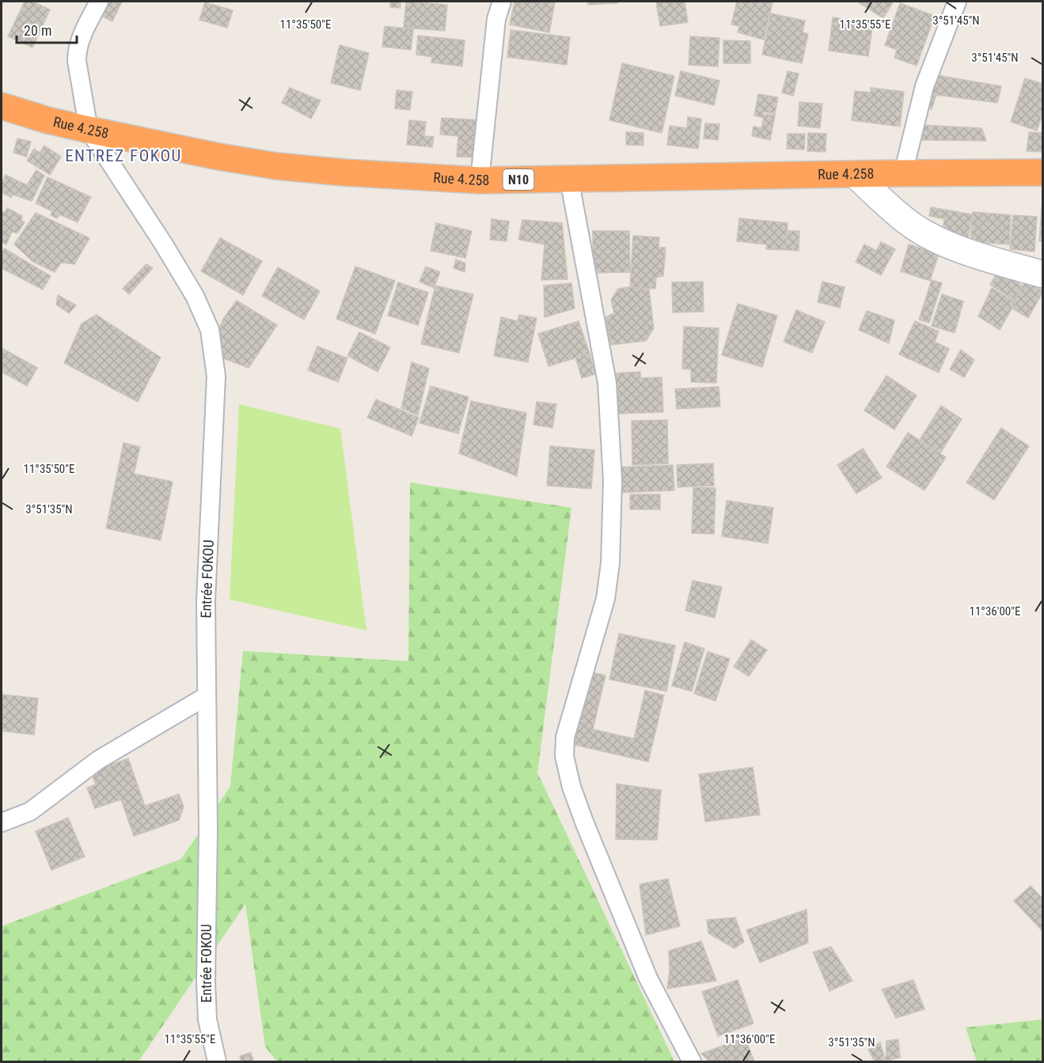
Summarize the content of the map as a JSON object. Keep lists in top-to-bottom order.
{
  "streets": {
    "highway": ["Rue 4.258", "N10"],
    "street": ["Entrée FOKOU"]
  },
  "crossings": [
    ["Rue 4.258", "Entrée FOKOU"]
  ],
  "districts": ["ENTREZ FOKOU"],
  "scale_bar": "20 m",
  "coordinates": [
    "3°51'45\"N",
    "11°35'50\"E",
    "11°35'55\"E",
    "3°51'35\"N",
    "11°36'00\"E"
  ]
}
